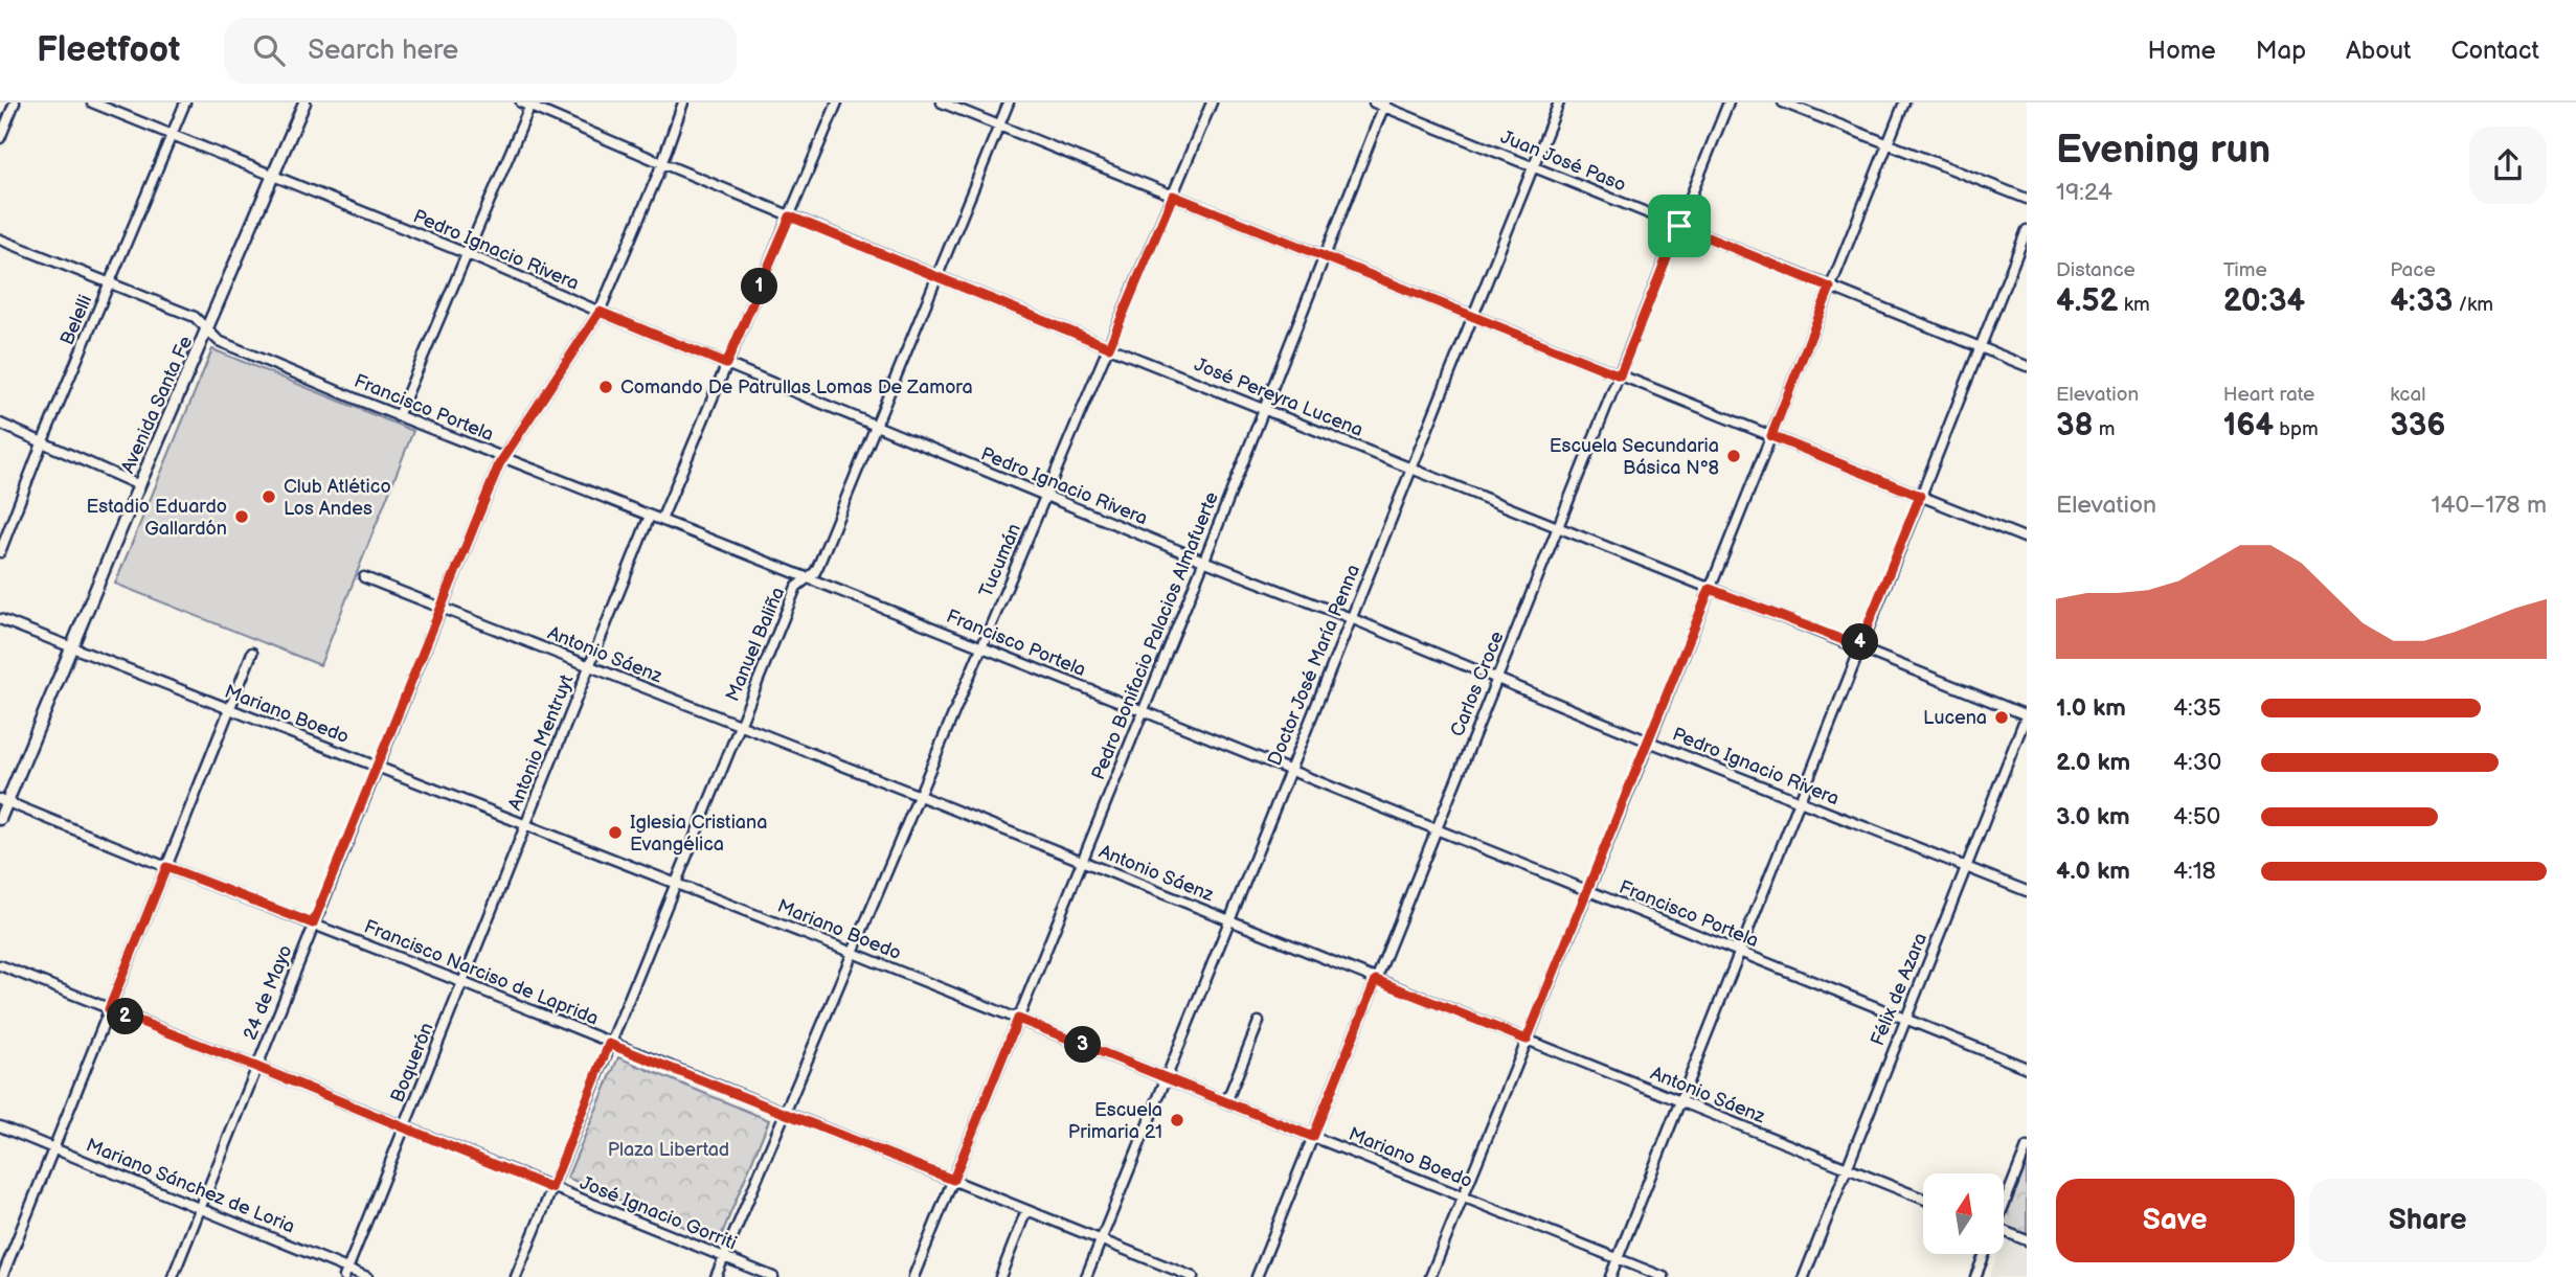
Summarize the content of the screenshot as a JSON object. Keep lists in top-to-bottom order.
{
  "streets": {
    "main road": ["Avenida Santa Fe"],
    "street": [
      "Juan José Paso",
      "Pedro Ignacio Rivera",
      "Belelli",
      "José Pereyra Lucena",
      "Francisco Portela",
      "Tucumán",
      "Pedro Bonifacio Palacios Almafuerte",
      "Manuel Baliña",
      "Antonio Sáenz",
      "Doctor José María Penna",
      "Carlos Croce",
      "Mariano Boedo",
      "Antonio Mentruyt",
      "Francisco Narciso de Laprida",
      "Félix de Azara",
      "24 de Mayo",
      "Boquerón",
      "Mariano Sánchez de Loria",
      "José Ignacio Gorriti"
    ]
  },
  "crossings": [
    ["Juan José Paso", "Pedro Bonifacio Palacios Almafuerte"],
    ["Juan José Paso", "Doctor José María Penna"],
    ["Juan José Paso", "Carlos Croce"],
    ["Pedro Ignacio Rivera", "Belelli"],
    ["Pedro Ignacio Rivera", "Avenida Santa Fe"],
    ["Pedro Ignacio Rivera", "Tucumán"],
    ["Pedro Ignacio Rivera", "Pedro Bonifacio Palacios Almafuerte"],
    ["Pedro Ignacio Rivera", "Manuel Baliña"],
    ["Pedro Ignacio Rivera", "Doctor José María Penna"],
    ["Pedro Ignacio Rivera", "Carlos Croce"],
    ["Pedro Ignacio Rivera", "Félix de Azara"],
    ["Pedro Ignacio Rivera", "24 de Mayo"],
    ["Belelli", "Francisco Portela"],
    ["José Pereyra Lucena", "Tucumán"],
    ["José Pereyra Lucena", "Pedro Bonifacio Palacios Almafuerte"],
    ["José Pereyra Lucena", "Manuel Baliña"],
    ["José Pereyra Lucena", "Doctor José María Penna"],
    ["José Pereyra Lucena", "Carlos Croce"],
    ["José Pereyra Lucena", "Félix de Azara"],
    ["José Pereyra Lucena", "24 de Mayo"],
    ["Avenida Santa Fe", "Francisco Portela"],
    ["Avenida Santa Fe", "Mariano Boedo"],
    ["Avenida Santa Fe", "Francisco Narciso de Laprida"],
    ["Francisco Portela", "Tucumán"],
    ["Francisco Portela", "Pedro Bonifacio Palacios Almafuerte"],
    ["Francisco Portela", "Manuel Baliña"],
    ["Francisco Portela", "Doctor José María Penna"],
    ["Francisco Portela", "Carlos Croce"],
    ["Francisco Portela", "Antonio Mentruyt"],
    ["Francisco Portela", "Félix de Azara"],
    ["Francisco Portela", "24 de Mayo"],
    ["Tucumán", "Antonio Sáenz"],
    ["Tucumán", "Mariano Boedo"],
    ["Tucumán", "Francisco Narciso de Laprida"],
    ["Tucumán", "José Ignacio Gorriti"],
    ["Pedro Bonifacio Palacios Almafuerte", "Antonio Sáenz"],
    ["Pedro Bonifacio Palacios Almafuerte", "Mariano Boedo"],
    ["Pedro Bonifacio Palacios Almafuerte", "Francisco Narciso de Laprida"],
    ["Manuel Baliña", "Antonio Sáenz"],
    ["Manuel Baliña", "Mariano Boedo"],
    ["Manuel Baliña", "Francisco Narciso de Laprida"],
    ["Manuel Baliña", "José Ignacio Gorriti"],
    ["Antonio Sáenz", "Doctor José María Penna"],
    ["Antonio Sáenz", "Carlos Croce"],
    ["Antonio Sáenz", "Antonio Mentruyt"],
    ["Antonio Sáenz", "Félix de Azara"],
    ["Antonio Sáenz", "24 de Mayo"],
    ["Doctor José María Penna", "Mariano Boedo"],
    ["Doctor José María Penna", "Francisco Narciso de Laprida"],
    ["Carlos Croce", "Mariano Boedo"],
    ["Mariano Boedo", "Antonio Mentruyt"],
    ["Mariano Boedo", "24 de Mayo"],
    ["Antonio Mentruyt", "Francisco Narciso de Laprida"],
    ["Antonio Mentruyt", "Boquerón"],
    ["Francisco Narciso de Laprida", "24 de Mayo"],
    ["Francisco Narciso de Laprida", "Boquerón"],
    ["24 de Mayo", "Mariano Sánchez de Loria"],
    ["24 de Mayo", "José Ignacio Gorriti"],
    ["Boquerón", "Mariano Sánchez de Loria"],
    ["Boquerón", "José Ignacio Gorriti"]
  ],
  "parks": ["Plaza Libertad"],
  "places": [
    "Comando De Patrullas Lomas De Zamora",
    "Escuela Secundaria Básica Nº8",
    "Club Atlético Los Andes",
    "Estadio Eduardo Gallardón",
    "Lucena",
    "Iglesia Cristiana Evangélica",
    "Escuela Primaria 21"
  ],
  "north": "top",
  "page": {
    "header": "Fleetfoot",
    "search": "Search here",
    "nav": [
      "Home",
      "Map",
      "About",
      "Contact"
    ],
    "heading": ["Evening run", "19:24"],
    "stats": [
      ["Distance", "4.52 km"],
      ["Time", "20:34"],
      ["Pace", "4:33 /km"],
      ["Elevation", "38 m"],
      ["Heart rate", "164 bpm"],
      ["kcal", "336"]
    ],
    "pins": [
      "1",
      "4",
      "2",
      "3"
    ],
    "chart": ["Elevation", "140–178 m"],
    "list": [
      {
        "name": "1.0 km",
        "note": "4:35"
      },
      {
        "name": "2.0 km",
        "note": "4:30"
      },
      {
        "name": "3.0 km",
        "note": "4:50"
      },
      {
        "name": "4.0 km",
        "note": "4:18"
      }
    ],
    "buttons": ["Save", "Share"]
  }
}
